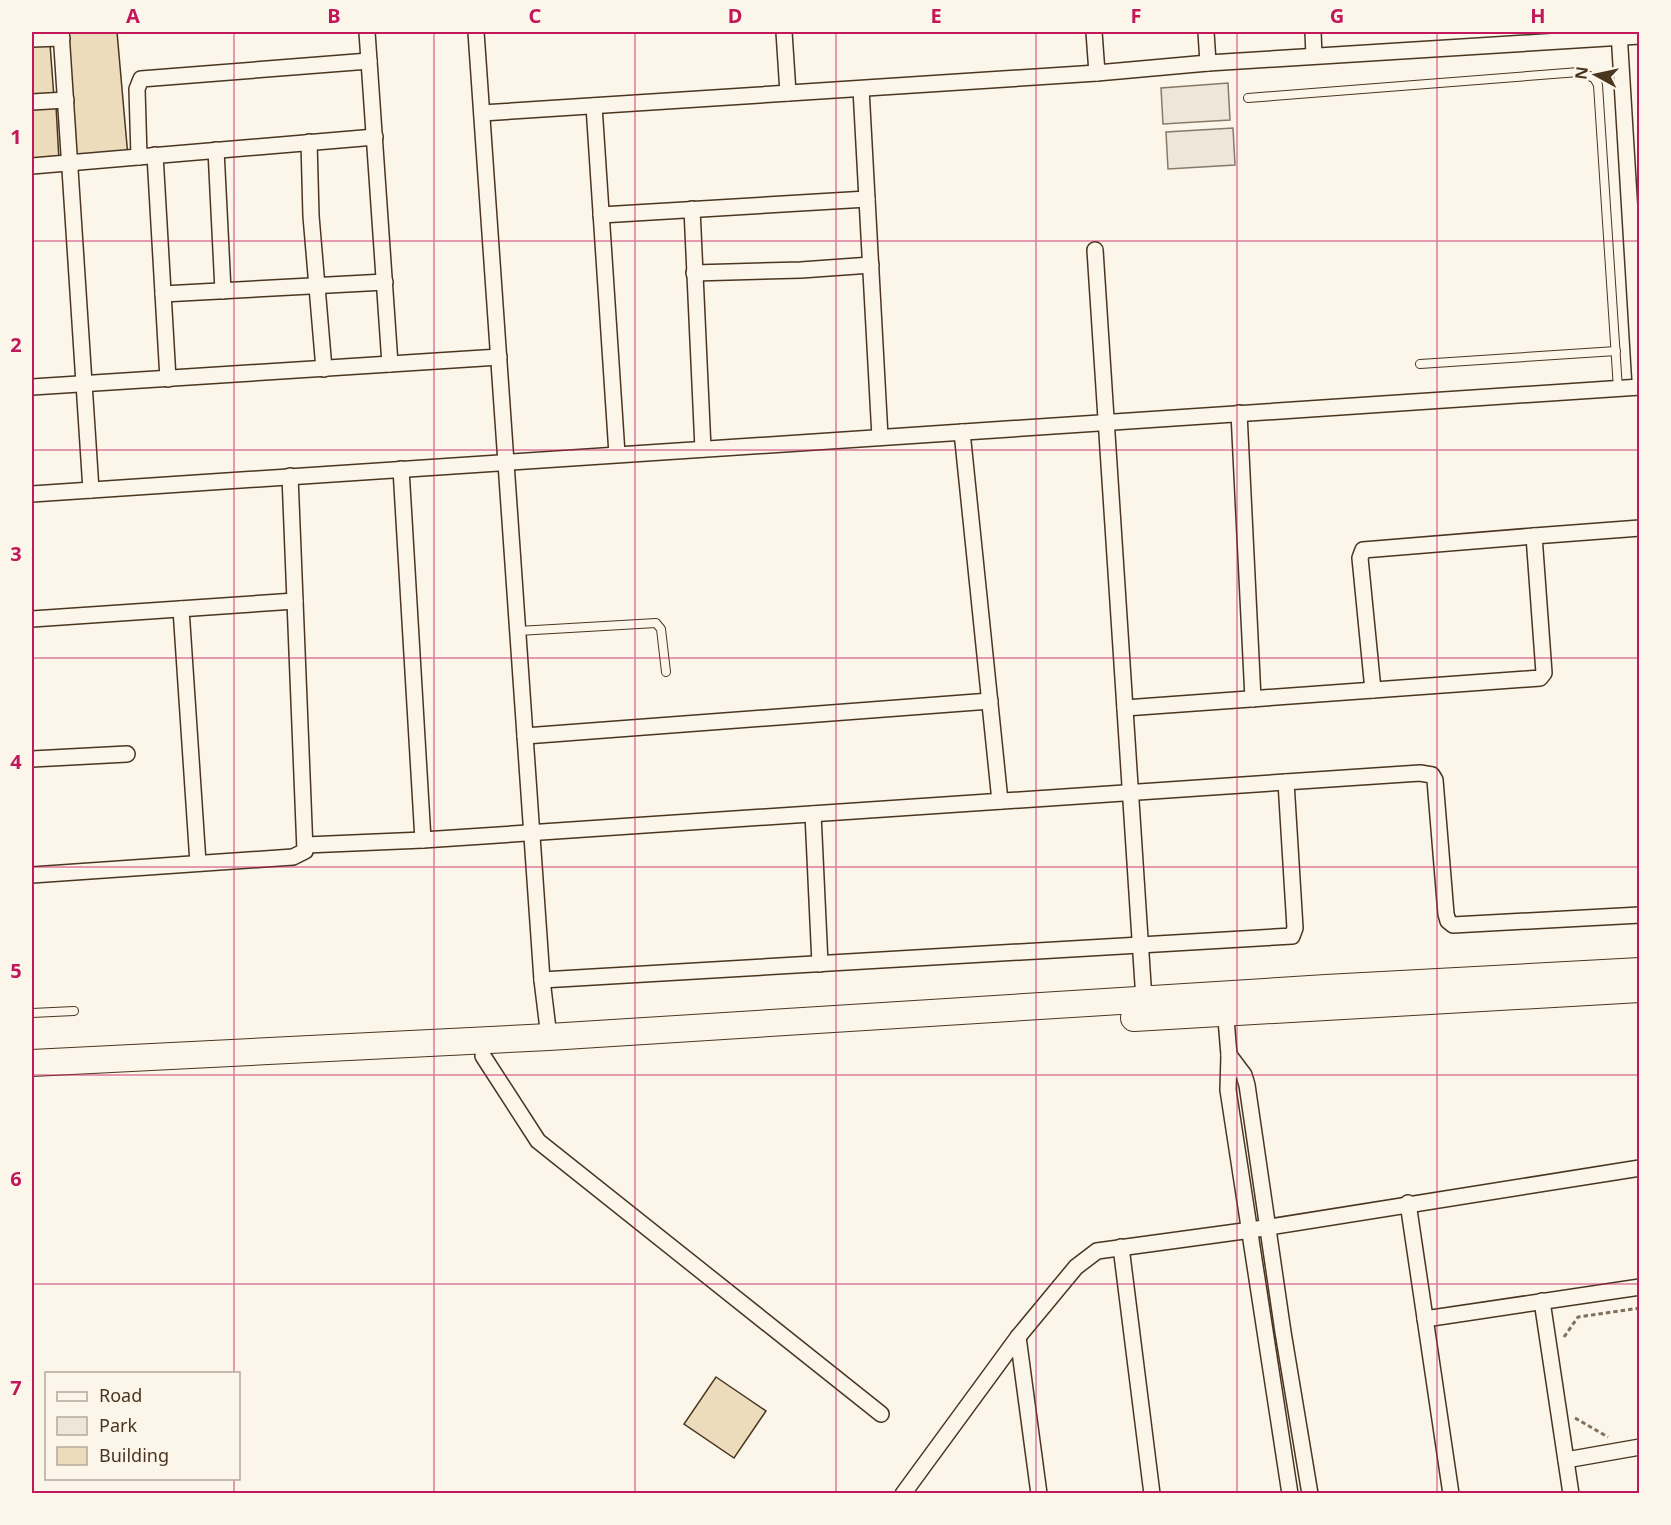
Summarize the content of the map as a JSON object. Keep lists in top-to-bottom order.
{
  "legend": ["Road", "Park", "Building"],
  "north": "left",
  "grid": {
    "columns": [
      "A",
      "B",
      "C",
      "D",
      "E",
      "F",
      "G",
      "H"
    ],
    "rows": [
      "1",
      "2",
      "3",
      "4",
      "5",
      "6",
      "7"
    ]
  }
}
